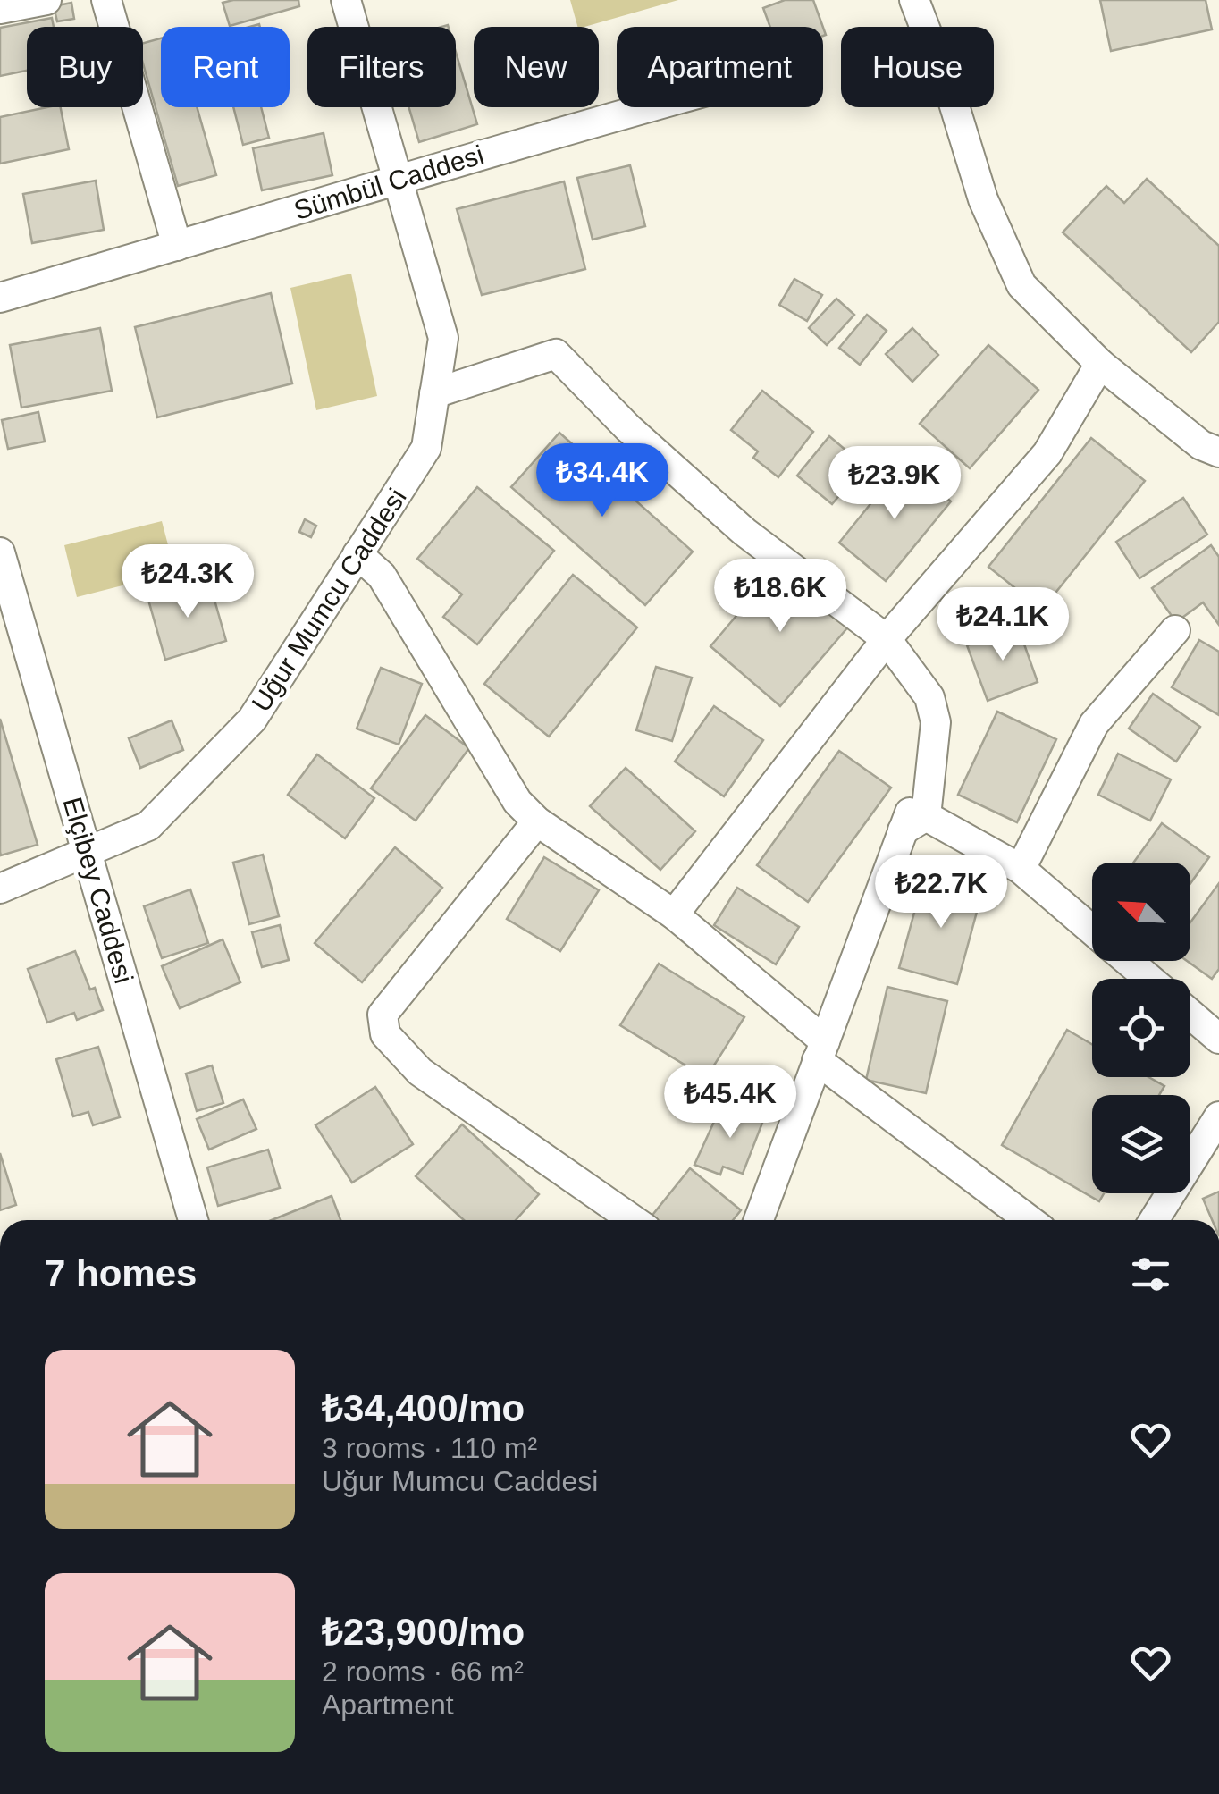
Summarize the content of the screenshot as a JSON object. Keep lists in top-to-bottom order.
{
  "streets": {
    "street": ["Sümbül Caddesi", "Uğur Mumcu Caddesi", "Elçibey Caddesi"]
  },
  "crossings": [
    ["Sümbül Caddesi", "Uğur Mumcu Caddesi"],
    ["Uğur Mumcu Caddesi", "Elçibey Caddesi"]
  ],
  "north": "top left",
  "page": {
    "chip": [
      "Buy",
      "Rent",
      "Filters",
      "New",
      "Apartment",
      "House"
    ],
    "price": [
      "₺34.4K",
      "₺23.9K",
      "₺24.3K",
      "₺18.6K",
      "₺24.1K",
      "₺22.7K",
      "₺45.4K"
    ],
    "heading": "7 homes",
    "list": [
      {
        "name": "₺34,400/mo",
        "note": "3 rooms · 110 m² · Uğur Mumcu Caddesi"
      },
      {
        "name": "₺23,900/mo",
        "note": "2 rooms · 66 m² · Apartment"
      }
    ]
  }
}
